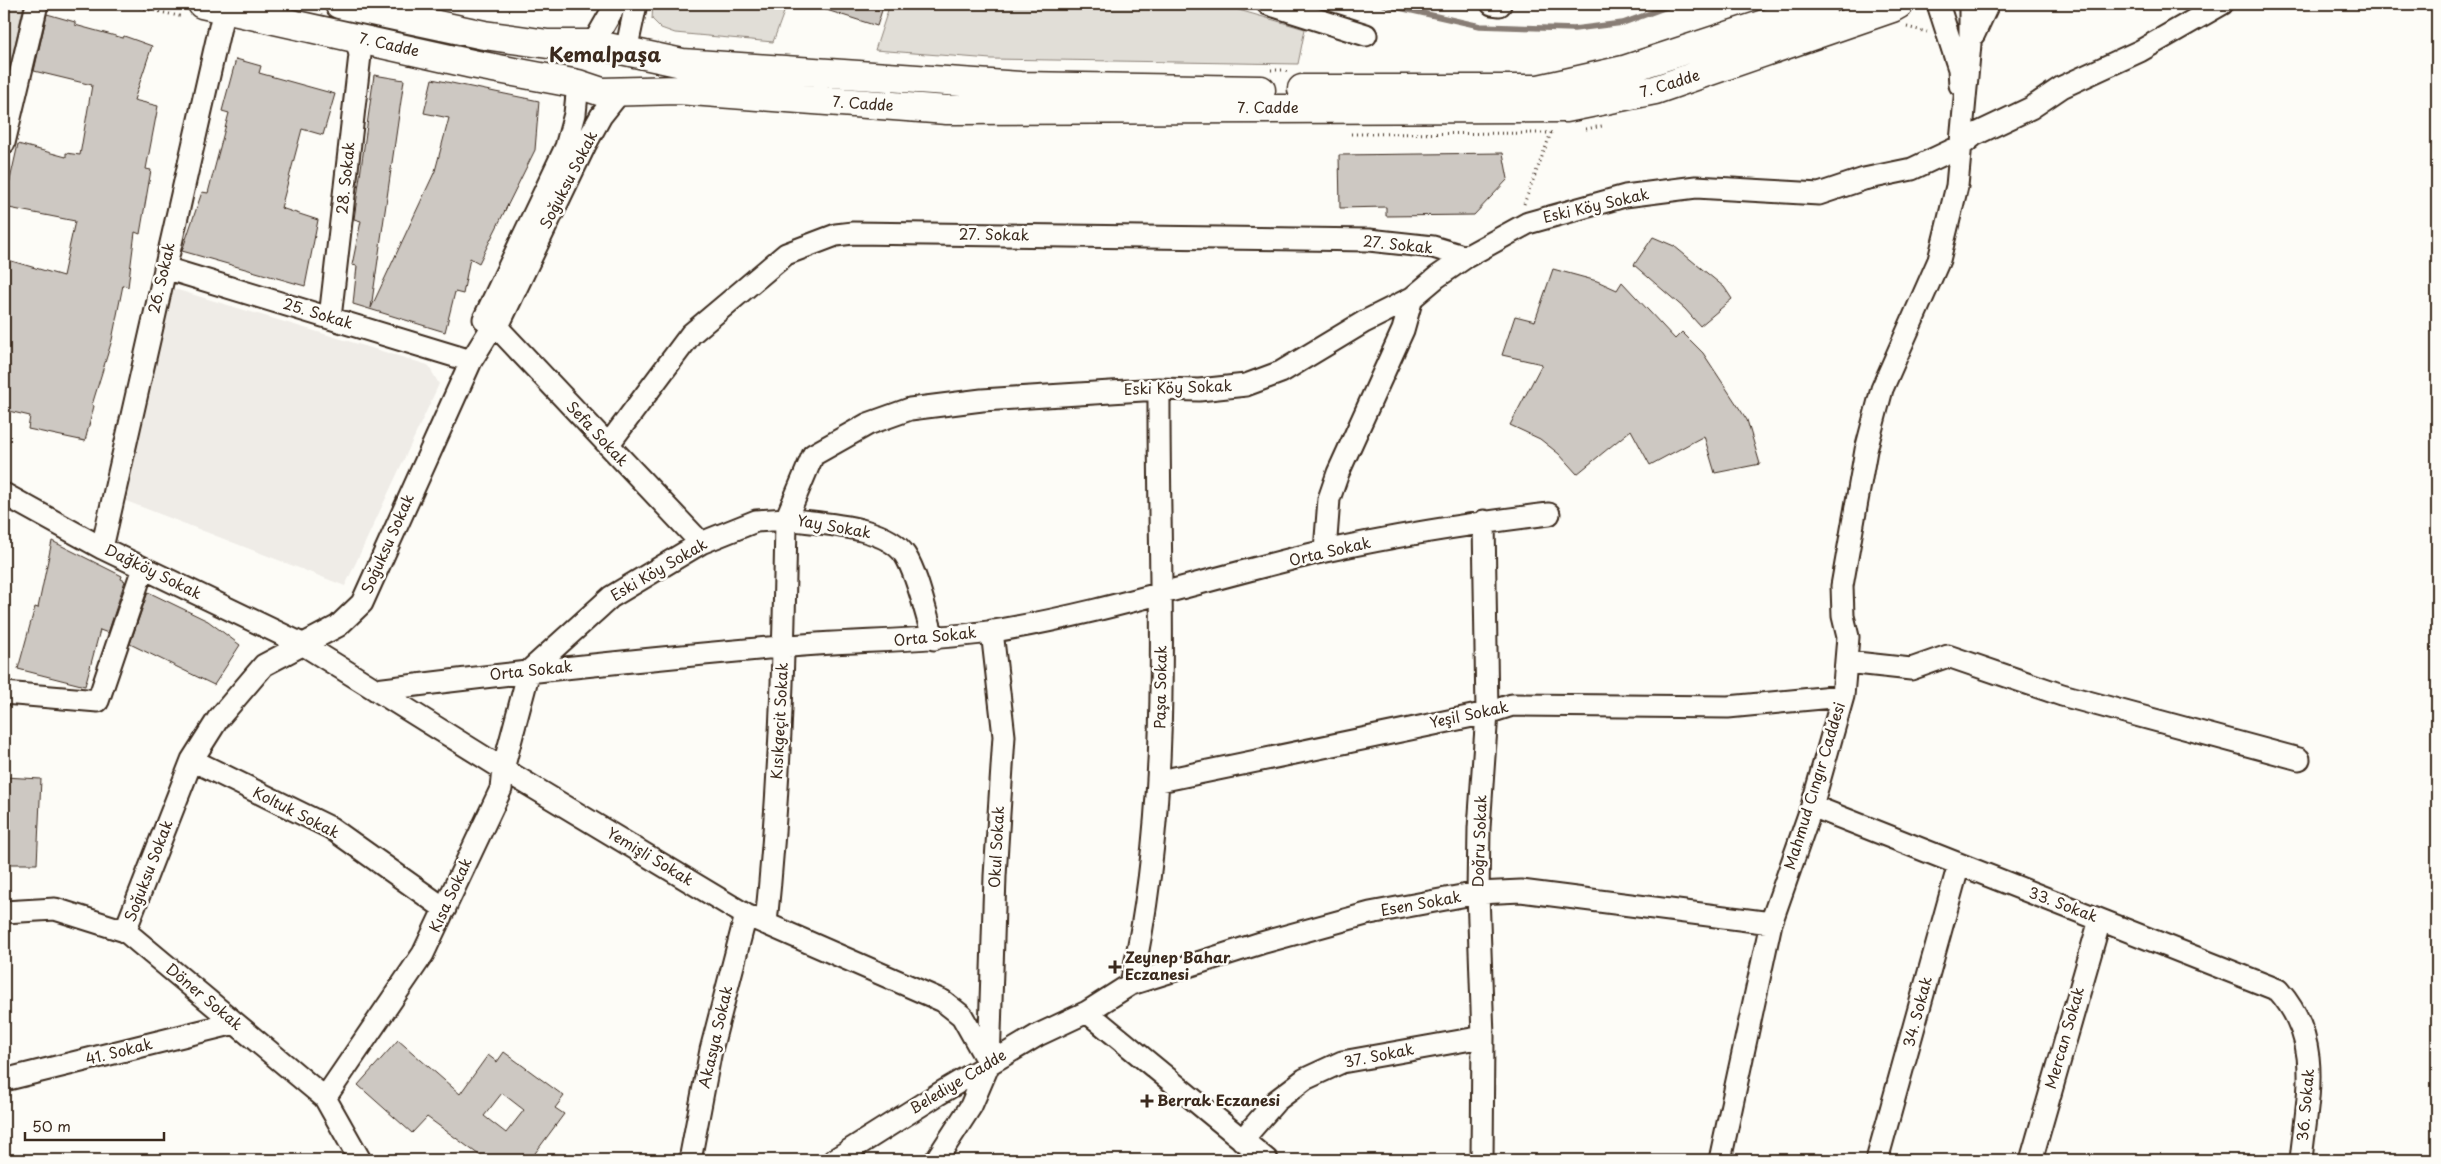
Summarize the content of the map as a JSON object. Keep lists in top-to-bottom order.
{
  "streets": {
    "main road": ["7. Cadde"],
    "street": [
      "28. Sokak",
      "Soğuksu Sokak",
      "Eski Köy Sokak",
      "27. Sokak",
      "26. Sokak",
      "25. Sokak",
      "Sefa Sokak",
      "Yay Sokak",
      "Orta Sokak",
      "Dağköy Sokak",
      "Paşa Sokak",
      "Yeşil Sokak",
      "Kısıkgeçit Sokak",
      "Mahmud Cıngır Caddesi",
      "Koltuk Sokak",
      "Doğru Sokak",
      "Okul Sokak",
      "Yemişli Sokak",
      "Kısa Sokak",
      "Esen Sokak",
      "33. Sokak",
      "Döner Sokak",
      "34. Sokak",
      "Akasya Sokak",
      "Mercan Sokak",
      "41. Sokak",
      "37. Sokak",
      "Belediye Cadde",
      "36. Sokak"
    ]
  },
  "crossings": [
    ["7. Cadde", "28. Sokak"],
    ["7. Cadde", "Soğuksu Sokak"],
    ["7. Cadde", "26. Sokak"],
    ["28. Sokak", "25. Sokak"],
    ["Soğuksu Sokak", "25. Sokak"],
    ["Soğuksu Sokak", "Sefa Sokak"],
    ["Soğuksu Sokak", "Dağköy Sokak"],
    ["Soğuksu Sokak", "Koltuk Sokak"],
    ["Soğuksu Sokak", "Yemişli Sokak"],
    ["Soğuksu Sokak", "Döner Sokak"],
    ["Eski Köy Sokak", "27. Sokak"],
    ["Eski Köy Sokak", "Sefa Sokak"],
    ["Eski Köy Sokak", "Yay Sokak"],
    ["Eski Köy Sokak", "Orta Sokak"],
    ["Eski Köy Sokak", "Paşa Sokak"],
    ["Eski Köy Sokak", "Kısıkgeçit Sokak"],
    ["Eski Köy Sokak", "Mahmud Cıngır Caddesi"],
    ["Eski Köy Sokak", "Kısa Sokak"],
    ["27. Sokak", "Sefa Sokak"],
    ["26. Sokak", "25. Sokak"],
    ["26. Sokak", "Dağköy Sokak"],
    ["Yay Sokak", "Orta Sokak"],
    ["Yay Sokak", "Kısıkgeçit Sokak"],
    ["Orta Sokak", "Paşa Sokak"],
    ["Orta Sokak", "Kısıkgeçit Sokak"],
    ["Orta Sokak", "Doğru Sokak"],
    ["Orta Sokak", "Okul Sokak"],
    ["Orta Sokak", "Yemişli Sokak"],
    ["Orta Sokak", "Kısa Sokak"],
    ["Dağköy Sokak", "Yemişli Sokak"],
    ["Paşa Sokak", "Yeşil Sokak"],
    ["Paşa Sokak", "Esen Sokak"],
    ["Yeşil Sokak", "Mahmud Cıngır Caddesi"],
    ["Yeşil Sokak", "Doğru Sokak"],
    ["Kısıkgeçit Sokak", "Yemişli Sokak"],
    ["Mahmud Cıngır Caddesi", "Esen Sokak"],
    ["Mahmud Cıngır Caddesi", "33. Sokak"],
    ["Koltuk Sokak", "Kısa Sokak"],
    ["Doğru Sokak", "Esen Sokak"],
    ["Doğru Sokak", "37. Sokak"],
    ["Okul Sokak", "Yemişli Sokak"],
    ["Okul Sokak", "Belediye Cadde"],
    ["Yemişli Sokak", "Kısa Sokak"],
    ["Yemişli Sokak", "Akasya Sokak"],
    ["Yemişli Sokak", "Belediye Cadde"],
    ["Kısa Sokak", "Döner Sokak"],
    ["Esen Sokak", "Belediye Cadde"],
    ["33. Sokak", "34. Sokak"],
    ["33. Sokak", "Mercan Sokak"],
    ["33. Sokak", "36. Sokak"],
    ["Döner Sokak", "41. Sokak"]
  ],
  "districts": ["Kemalpaşa"],
  "places": {
    "health": ["Zeynep Bahar Eczanesi", "Berrak Eczanesi"]
  },
  "scale_bar": "50 m"
}
